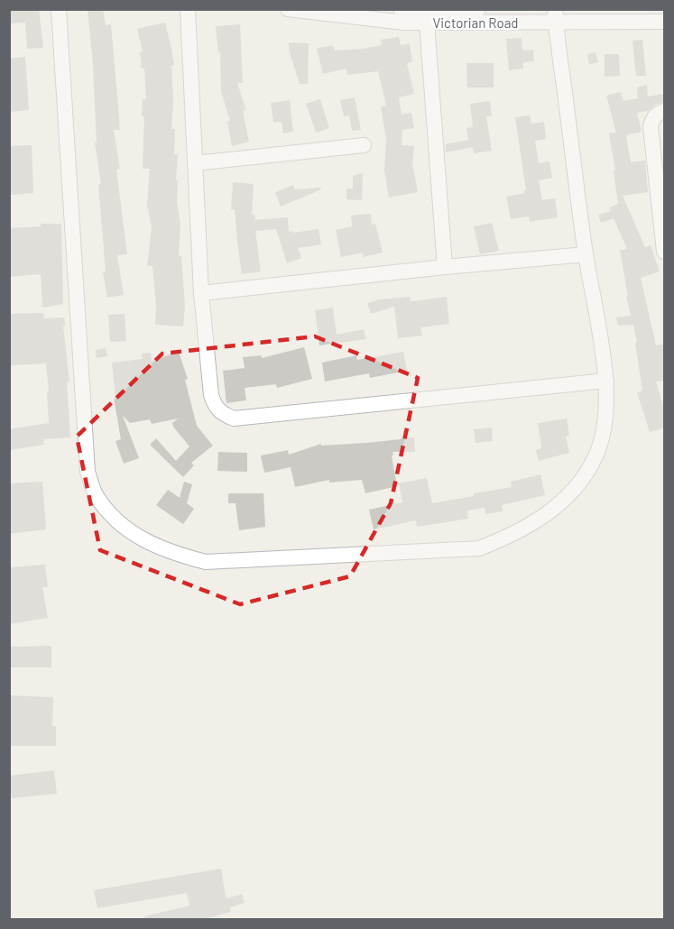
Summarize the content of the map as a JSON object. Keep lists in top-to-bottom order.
{
  "streets": {
    "lane": ["Victorian Road"]
  }
}
